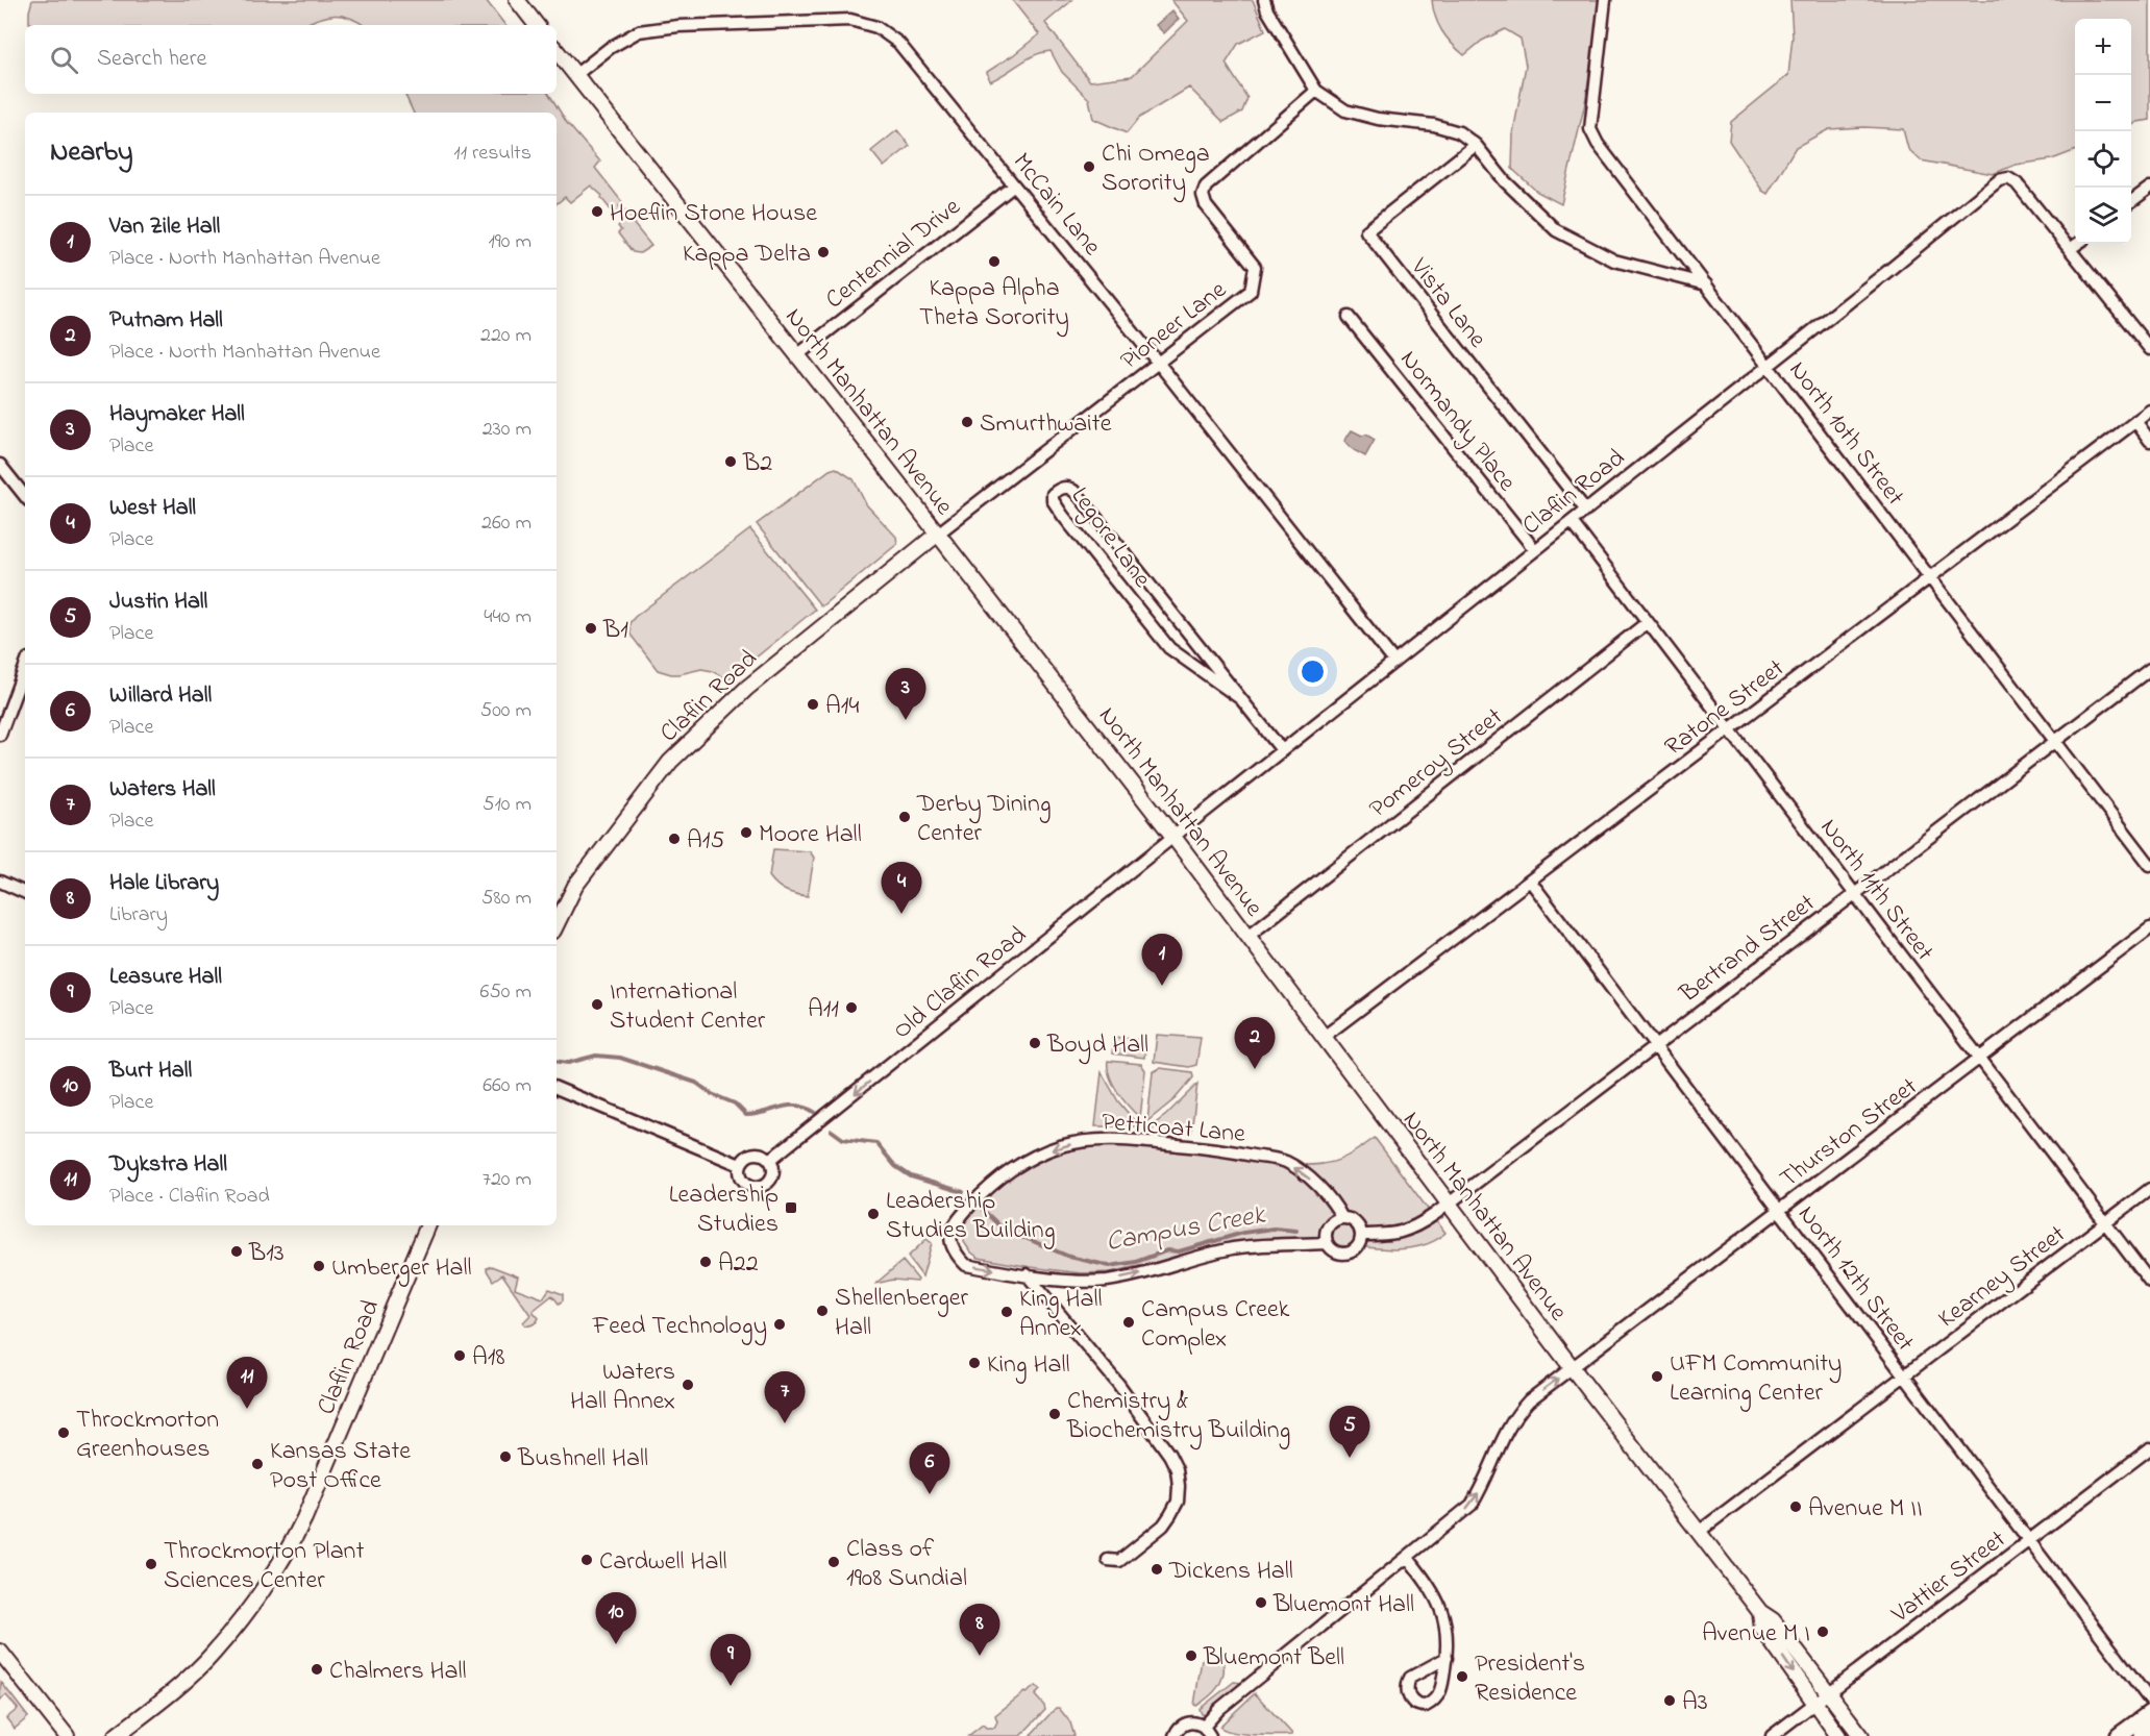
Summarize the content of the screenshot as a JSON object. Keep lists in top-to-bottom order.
{
  "streets": {
    "street": [
      "McCain Lane",
      "Centennial Drive",
      "Vista Lane",
      "Pioneer Lane",
      "North Manhattan Avenue",
      "Normandy Place",
      "North 10th Street",
      "Claflin Road",
      "Legore Lane",
      "Ratone Street",
      "Pomeroy Street",
      "North 11th Street",
      "Bertrand Street",
      "Old Claflin Road",
      "Petticoat Lane",
      "Thurston Street",
      "Kearney Street",
      "North 12th Street",
      "Vattier Street"
    ]
  },
  "crossings": [
    ["McCain Lane", "Centennial Drive"],
    ["McCain Lane", "Pioneer Lane"],
    ["McCain Lane", "North Manhattan Avenue"],
    ["McCain Lane", "Claflin Road"],
    ["Centennial Drive", "North Manhattan Avenue"],
    ["Vista Lane", "Claflin Road"],
    ["Pioneer Lane", "North Manhattan Avenue"],
    ["Pioneer Lane", "Claflin Road"],
    ["North Manhattan Avenue", "Claflin Road"],
    ["North Manhattan Avenue", "Ratone Street"],
    ["North Manhattan Avenue", "Pomeroy Street"],
    ["North Manhattan Avenue", "Bertrand Street"],
    ["North Manhattan Avenue", "Old Claflin Road"],
    ["North Manhattan Avenue", "Thurston Street"],
    ["North Manhattan Avenue", "Kearney Street"],
    ["North Manhattan Avenue", "Vattier Street"],
    ["Normandy Place", "Claflin Road"],
    ["North 10th Street", "Claflin Road"],
    ["North 10th Street", "Ratone Street"],
    ["North 10th Street", "Bertrand Street"],
    ["Claflin Road", "Legore Lane"],
    ["Claflin Road", "North 11th Street"],
    ["Claflin Road", "Old Claflin Road"],
    ["Ratone Street", "North 11th Street"],
    ["Ratone Street", "North 12th Street"],
    ["Pomeroy Street", "North 11th Street"],
    ["North 11th Street", "Bertrand Street"],
    ["North 11th Street", "Thurston Street"],
    ["North 11th Street", "Kearney Street"],
    ["Bertrand Street", "Petticoat Lane"],
    ["Bertrand Street", "North 12th Street"],
    ["Thurston Street", "North 12th Street"],
    ["Kearney Street", "North 12th Street"],
    ["North 12th Street", "Vattier Street"]
  ],
  "one_way": ["Old Claflin Road"],
  "water": ["Campus Creek"],
  "places": {
    "other": [
      "Chi Omega Sorority",
      "Hoeflin Stone House",
      "Kappa Delta",
      "Kappa Alpha Theta Sorority",
      "Smurthwaite",
      "B2",
      "B1",
      "A14",
      "Derby Dining Center",
      "Moore Hall",
      "A15",
      "International Student Center",
      "A11",
      "Boyd Hall",
      "Leadership Studies Building",
      "B13",
      "A22",
      "Umberger Hall",
      "Shellenberger Hall",
      "King Hall Annex",
      "Campus Creek Complex",
      "Feed Technology",
      "A18",
      "King Hall",
      "UFM Community Learning Center",
      "Waters Hall Annex",
      "Chemistry & Biochemistry Building",
      "Throckmorton Greenhouses",
      "Bushnell Hall",
      "Kansas State Post Office",
      "Avenue M II",
      "Cardwell Hall",
      "Class of 1908 Sundial",
      "Throckmorton Plant Sciences Center",
      "Dickens Hall",
      "Bluemont Hall",
      "Avenue M I",
      "Bluemont Bell",
      "Chalmers Hall",
      "President's Residence",
      "A3"
    ],
    "transit": ["Leadership Studies"]
  },
  "page": {
    "map_buttons": ["+", "−"],
    "search": "Search here",
    "heading": ["Nearby", "11 results"],
    "list": [
      {
        "mark": "1",
        "name": "Van Zile Hall",
        "note": "Place · North Manhattan Avenue",
        "value": "190 m"
      },
      {
        "mark": "2",
        "name": "Putnam Hall",
        "note": "Place · North Manhattan Avenue",
        "value": "220 m"
      },
      {
        "mark": "3",
        "name": "Haymaker Hall",
        "note": "Place",
        "value": "230 m"
      },
      {
        "mark": "4",
        "name": "West Hall",
        "note": "Place",
        "value": "260 m"
      },
      {
        "mark": "5",
        "name": "Justin Hall",
        "note": "Place",
        "value": "440 m"
      },
      {
        "mark": "6",
        "name": "Willard Hall",
        "note": "Place",
        "value": "500 m"
      },
      {
        "mark": "7",
        "name": "Waters Hall",
        "note": "Place",
        "value": "510 m"
      },
      {
        "mark": "8",
        "name": "Hale Library",
        "note": "Library",
        "value": "580 m"
      },
      {
        "mark": "9",
        "name": "Leasure Hall",
        "note": "Place",
        "value": "650 m"
      },
      {
        "mark": "10",
        "name": "Burt Hall",
        "note": "Place",
        "value": "660 m"
      },
      {
        "mark": "11",
        "name": "Dykstra Hall",
        "note": "Place · Claflin Road",
        "value": "720 m"
      }
    ],
    "pins": [
      "3",
      "4",
      "1",
      "2",
      "11",
      "7",
      "5",
      "6",
      "10",
      "8",
      "9"
    ]
  }
}
